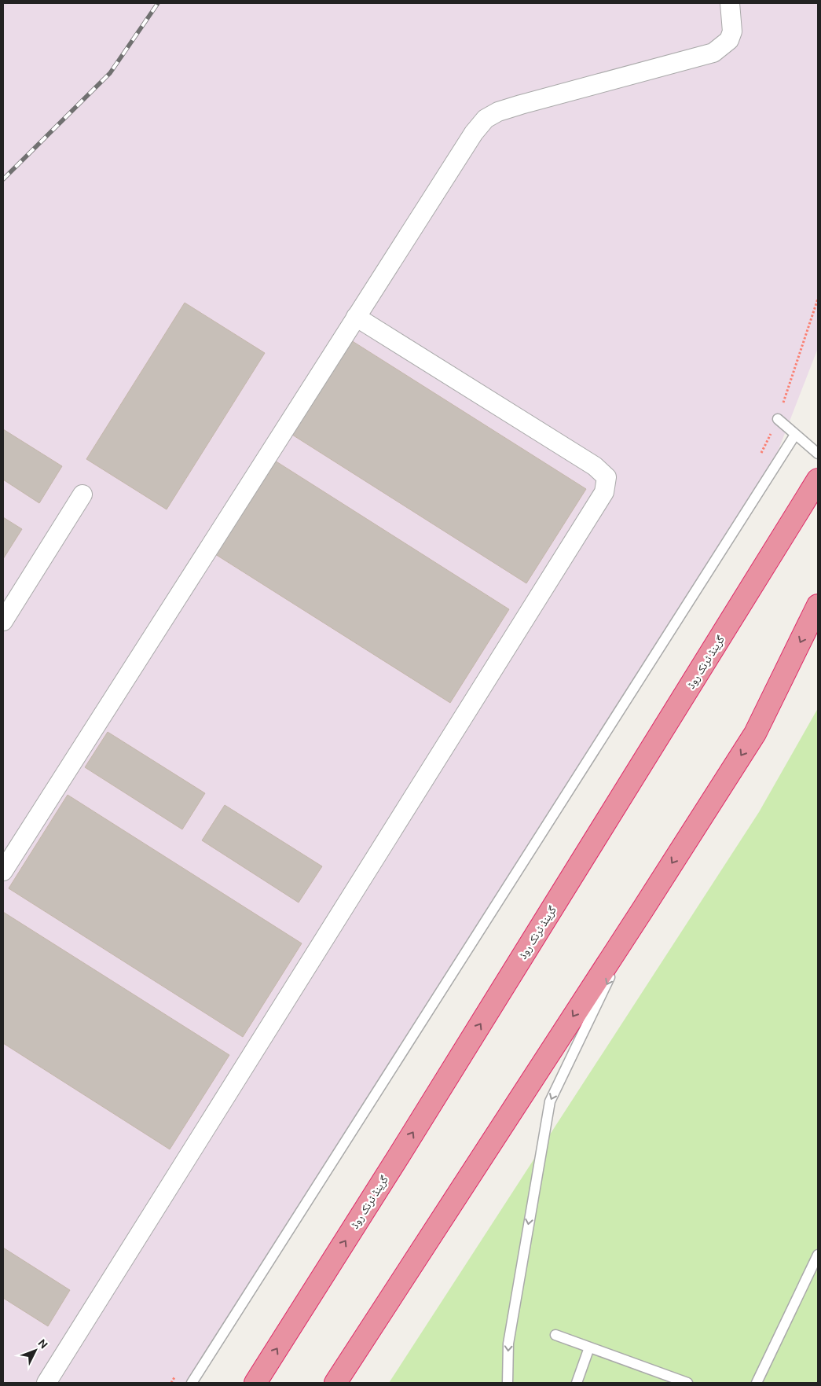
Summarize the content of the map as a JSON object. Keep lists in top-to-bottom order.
{
  "streets": {
    "highway": ["گرینڈ ٹرنک روڈ"]
  },
  "north": "top right"
}
